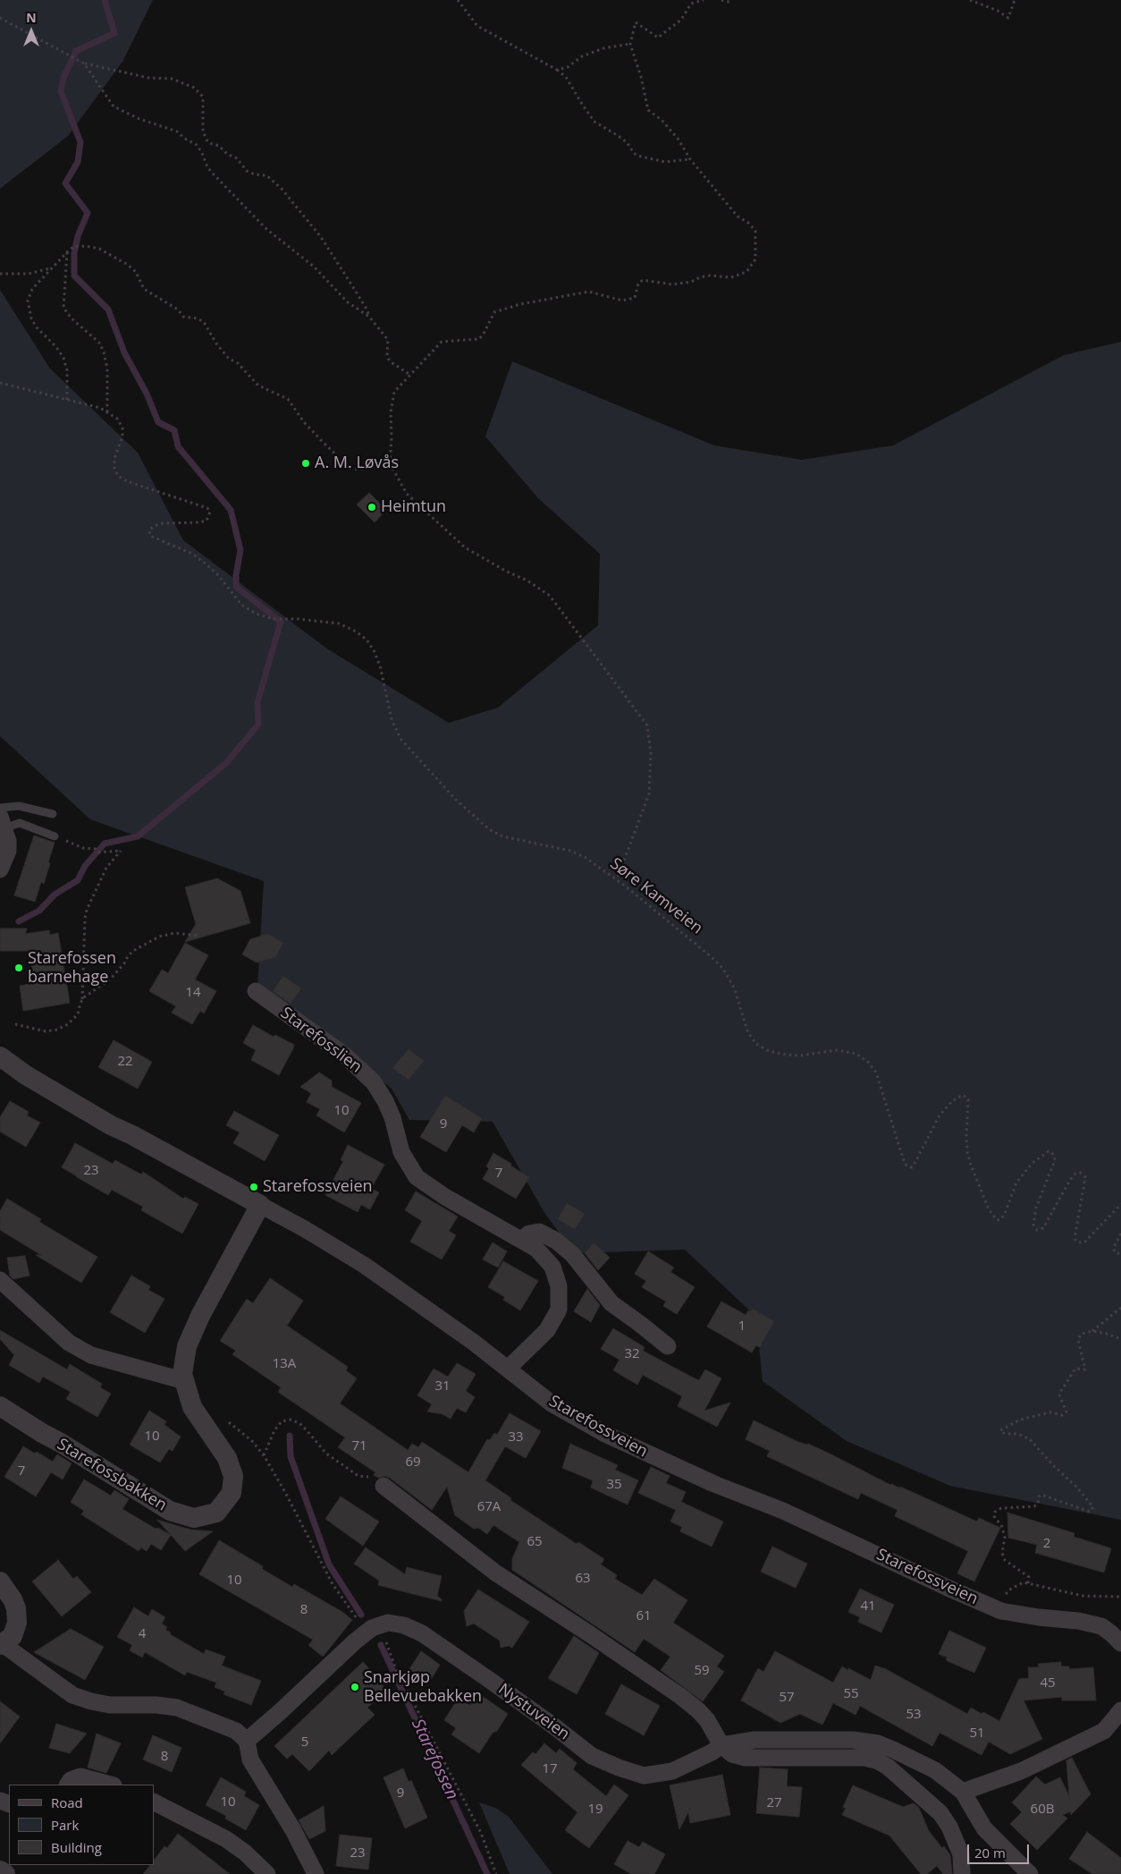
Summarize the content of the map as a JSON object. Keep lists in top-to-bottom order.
{
  "streets": {
    "street": [
      "Starefosslien",
      "Starefossveien",
      "Starefossbakken",
      "Nystuveien"
    ],
    "path": ["Søre Kamveien"]
  },
  "crossings": [
    ["Starefosslien", "Starefossveien"],
    ["Starefossveien", "Starefossbakken"]
  ],
  "water": ["Starefossen"],
  "places": [
    "A. M. Løvås",
    "Heimtun",
    "Starefossen barnehage",
    "Starefossveien",
    "Snarkjøp Bellevuebakken"
  ],
  "house_numbers": [
    "14",
    "22",
    "10",
    "9",
    "23",
    "7",
    "1",
    "32",
    "13A",
    "31",
    "10",
    "33",
    "71",
    "69",
    "7",
    "35",
    "67A",
    "65",
    "2",
    "63",
    "10",
    "41",
    "8",
    "61",
    "4",
    "59",
    "45",
    "55",
    "57",
    "53",
    "51",
    "5",
    "8",
    "17",
    "9",
    "10",
    "27",
    "19",
    "60B",
    "23"
  ],
  "legend": ["Road", "Park", "Building"],
  "scale_bar": "20 m",
  "north": "top"
}
